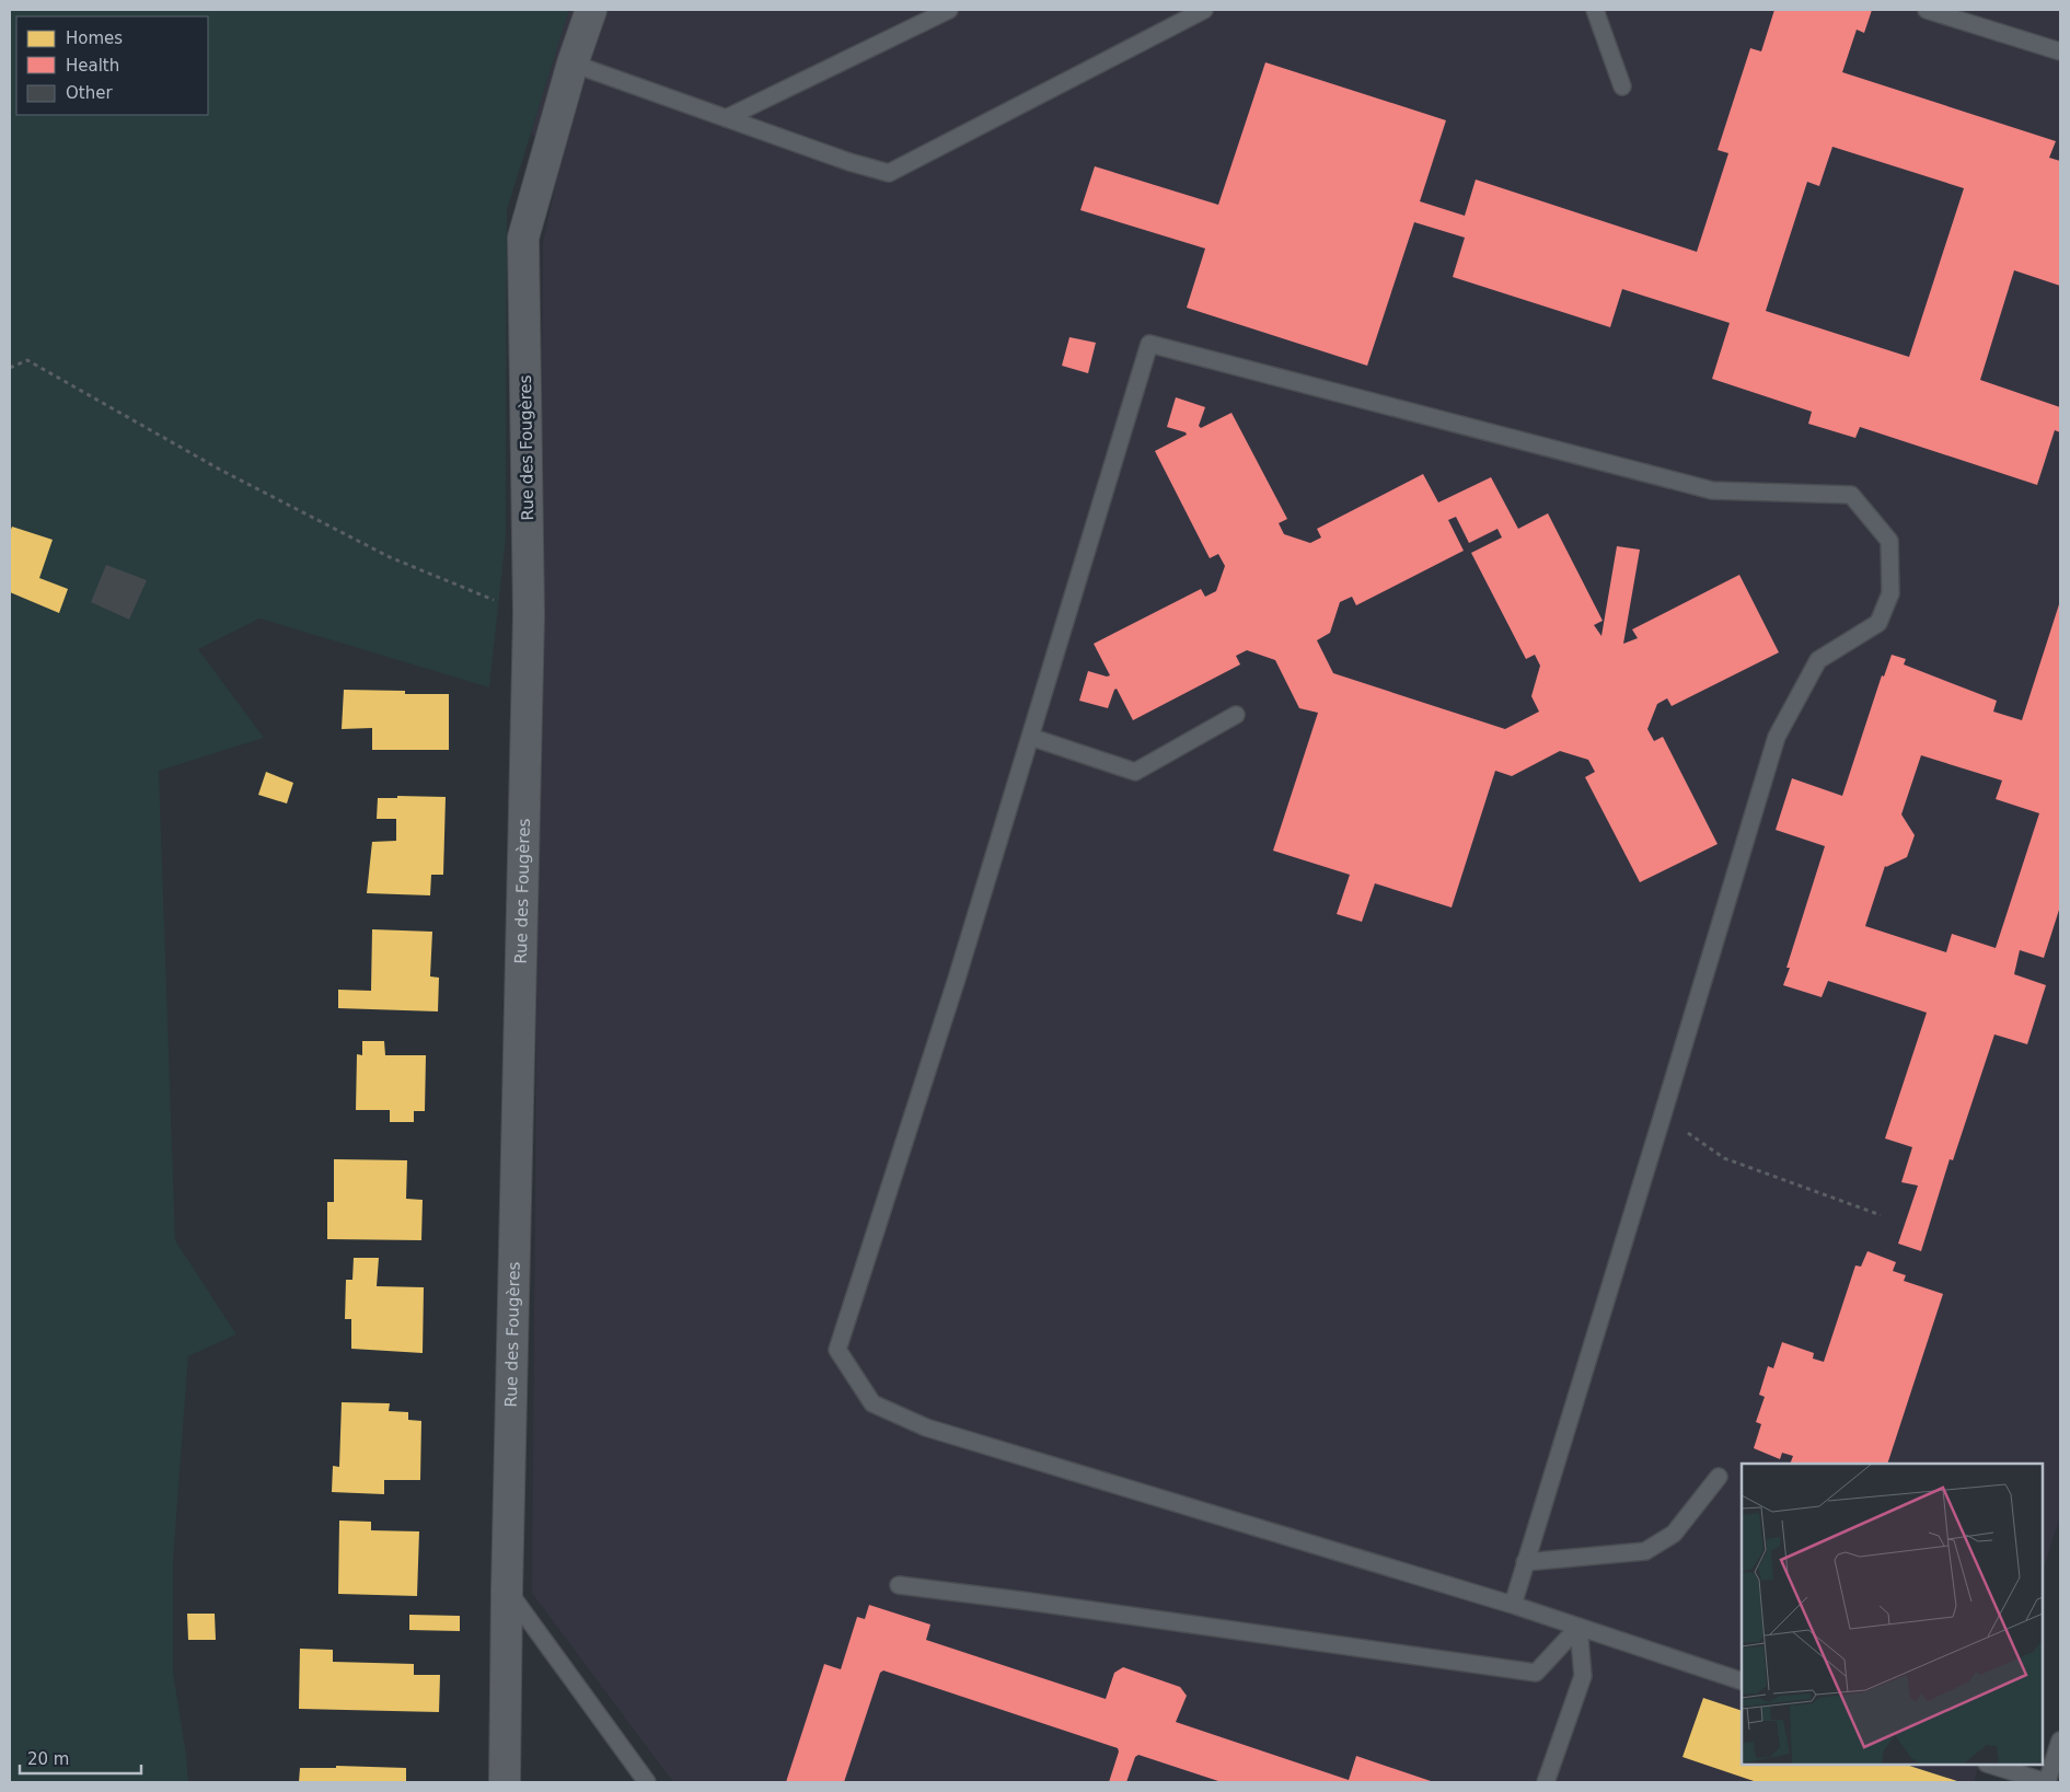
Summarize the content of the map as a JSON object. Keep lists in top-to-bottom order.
{
  "streets": {
    "street": ["Rue des Fougères"]
  },
  "legend": ["Homes", "Health", "Other"],
  "scale_bar": "20 m"
}
